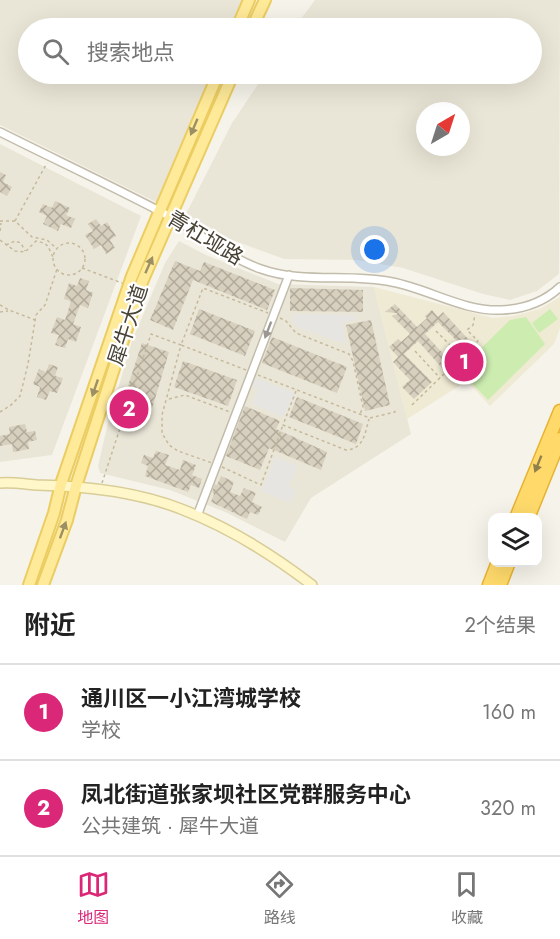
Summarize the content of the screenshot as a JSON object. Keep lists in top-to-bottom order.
{
  "streets": {
    "main road": ["犀牛大道"],
    "street": ["青杠垭路"]
  },
  "crossings": [
    ["青杠垭路", "犀牛大道"]
  ],
  "north": "top right",
  "page": {
    "search": "搜索地点",
    "pins": ["1", "2"],
    "heading": ["附近", "2个结果"],
    "list": [
      {
        "mark": "1",
        "name": "通川区一小江湾城学校",
        "note": "学校",
        "value": "160 m"
      },
      {
        "mark": "2",
        "name": "凤北街道张家坝社区党群服务中心",
        "note": "公共建筑 · 犀牛大道",
        "value": "320 m"
      }
    ],
    "nav": ["地图", "路线", "收藏"]
  }
}
